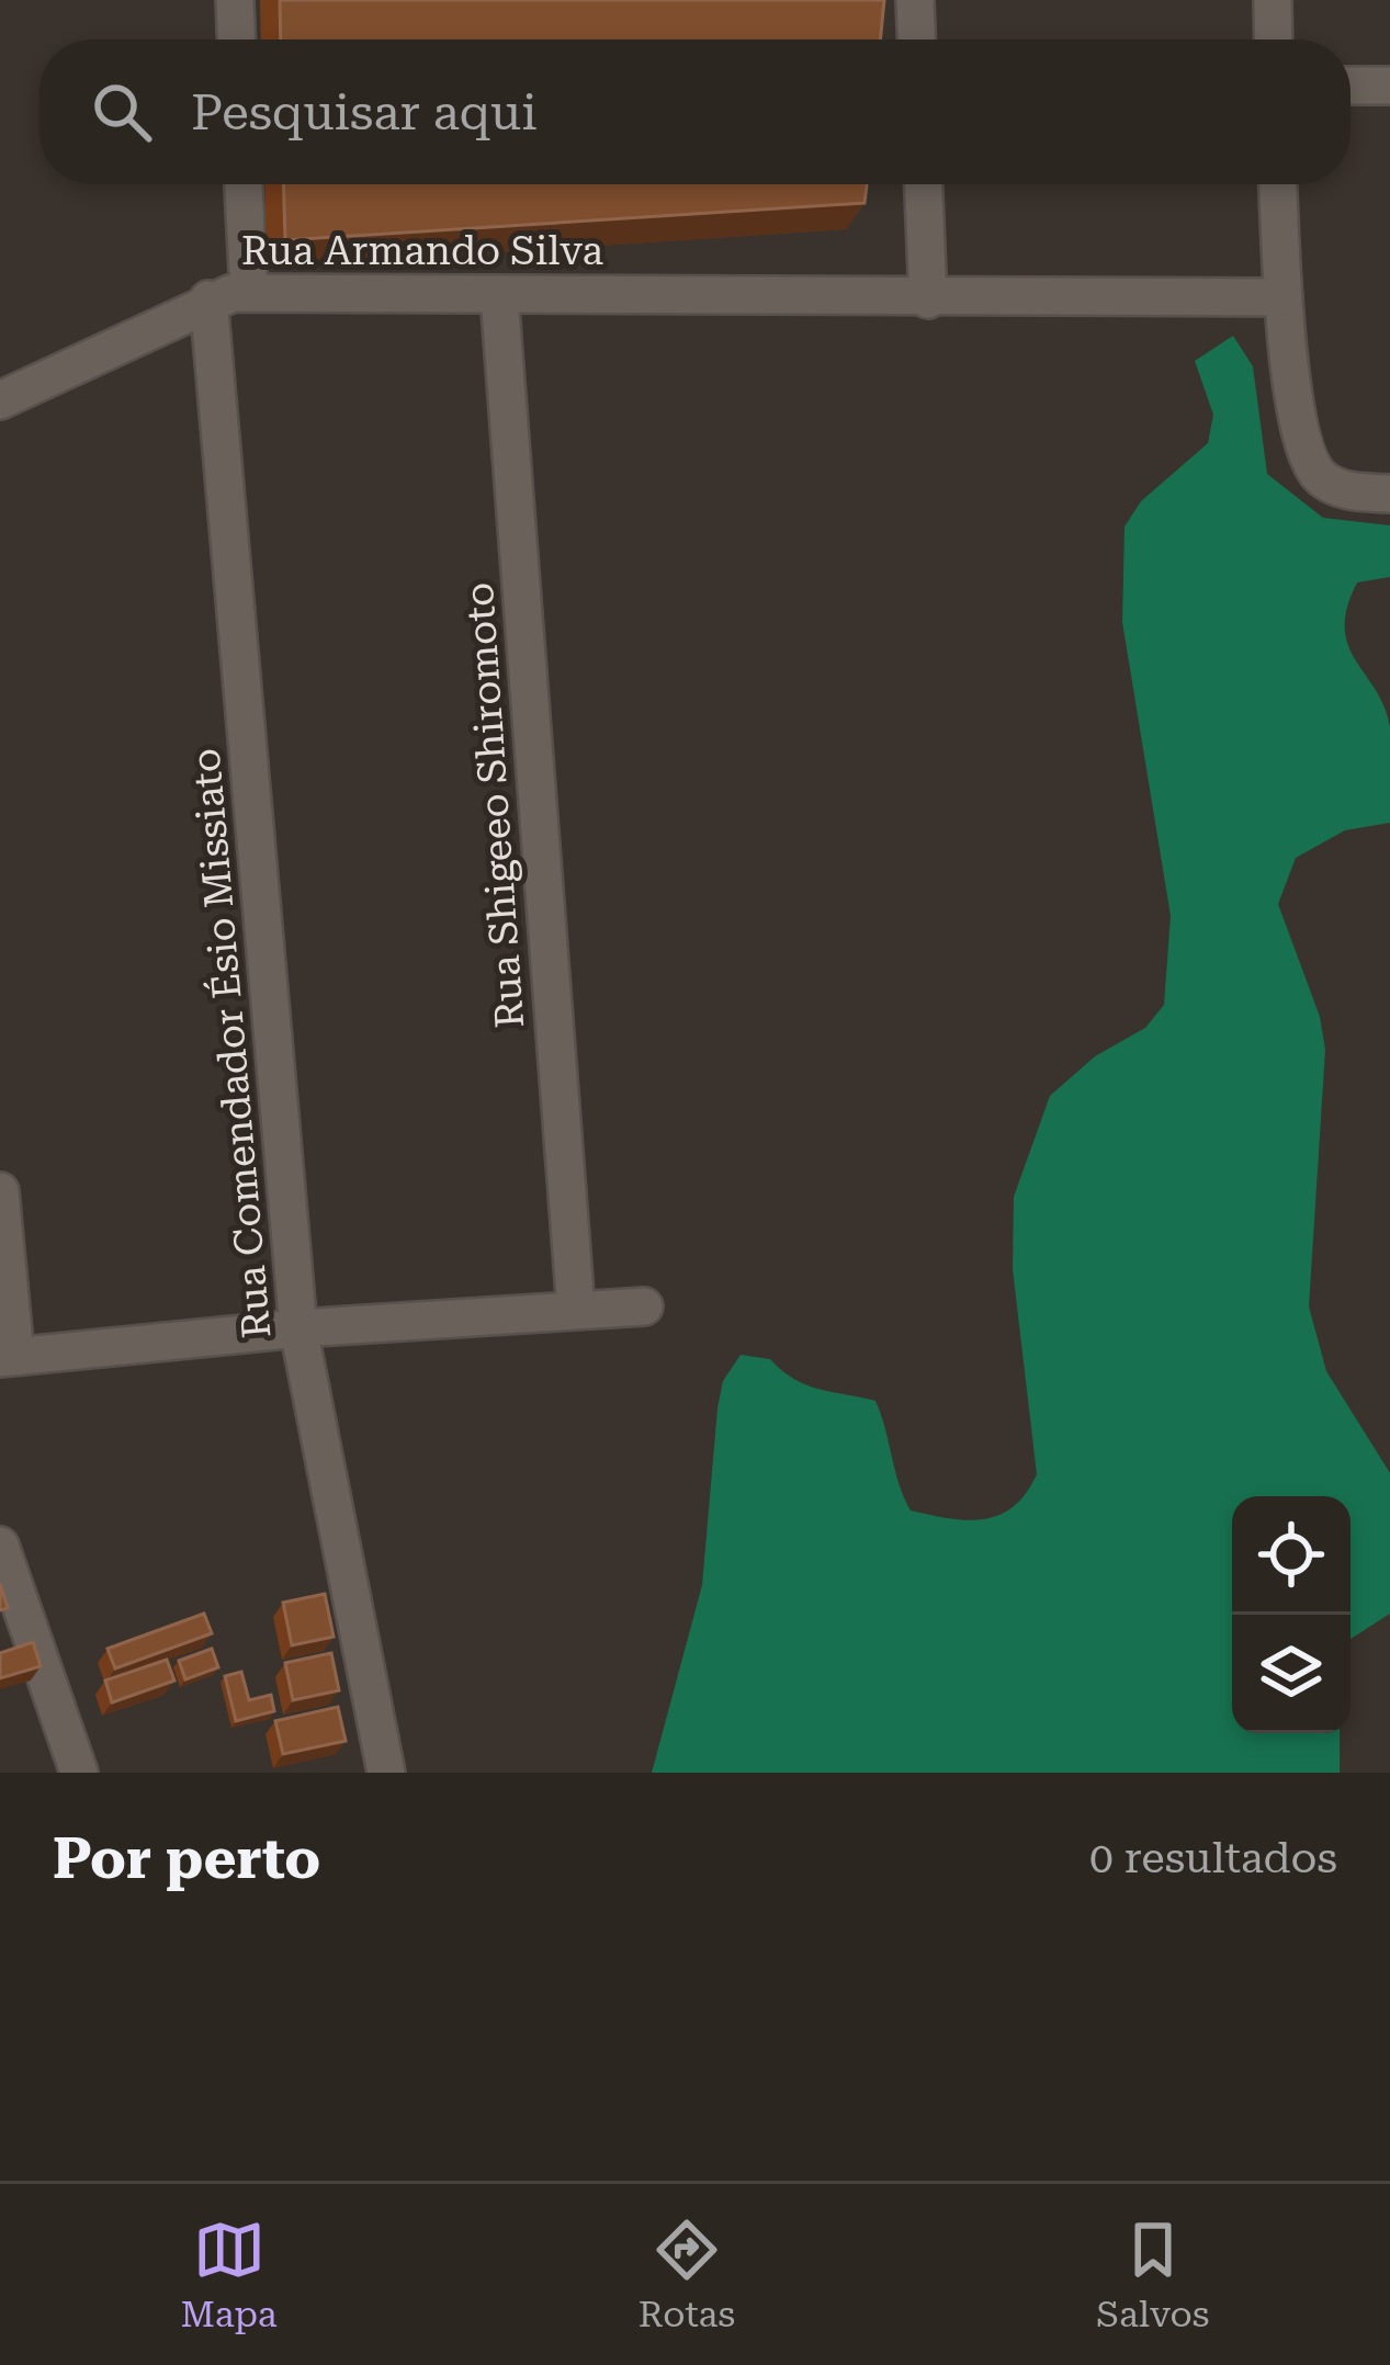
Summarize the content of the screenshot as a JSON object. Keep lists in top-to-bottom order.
{
  "streets": {
    "street": ["Rua Armando Silva", "Rua Shigeeo Shiromoto", "Rua Comendador Ésio Missiato"]
  },
  "crossings": [
    ["Rua Armando Silva", "Rua Shigeeo Shiromoto"],
    ["Rua Armando Silva", "Rua Comendador Ésio Missiato"]
  ],
  "page": {
    "search": "Pesquisar aqui",
    "heading": ["Por perto", "0 resultados"],
    "nav": ["Mapa", "Rotas", "Salvos"]
  }
}
